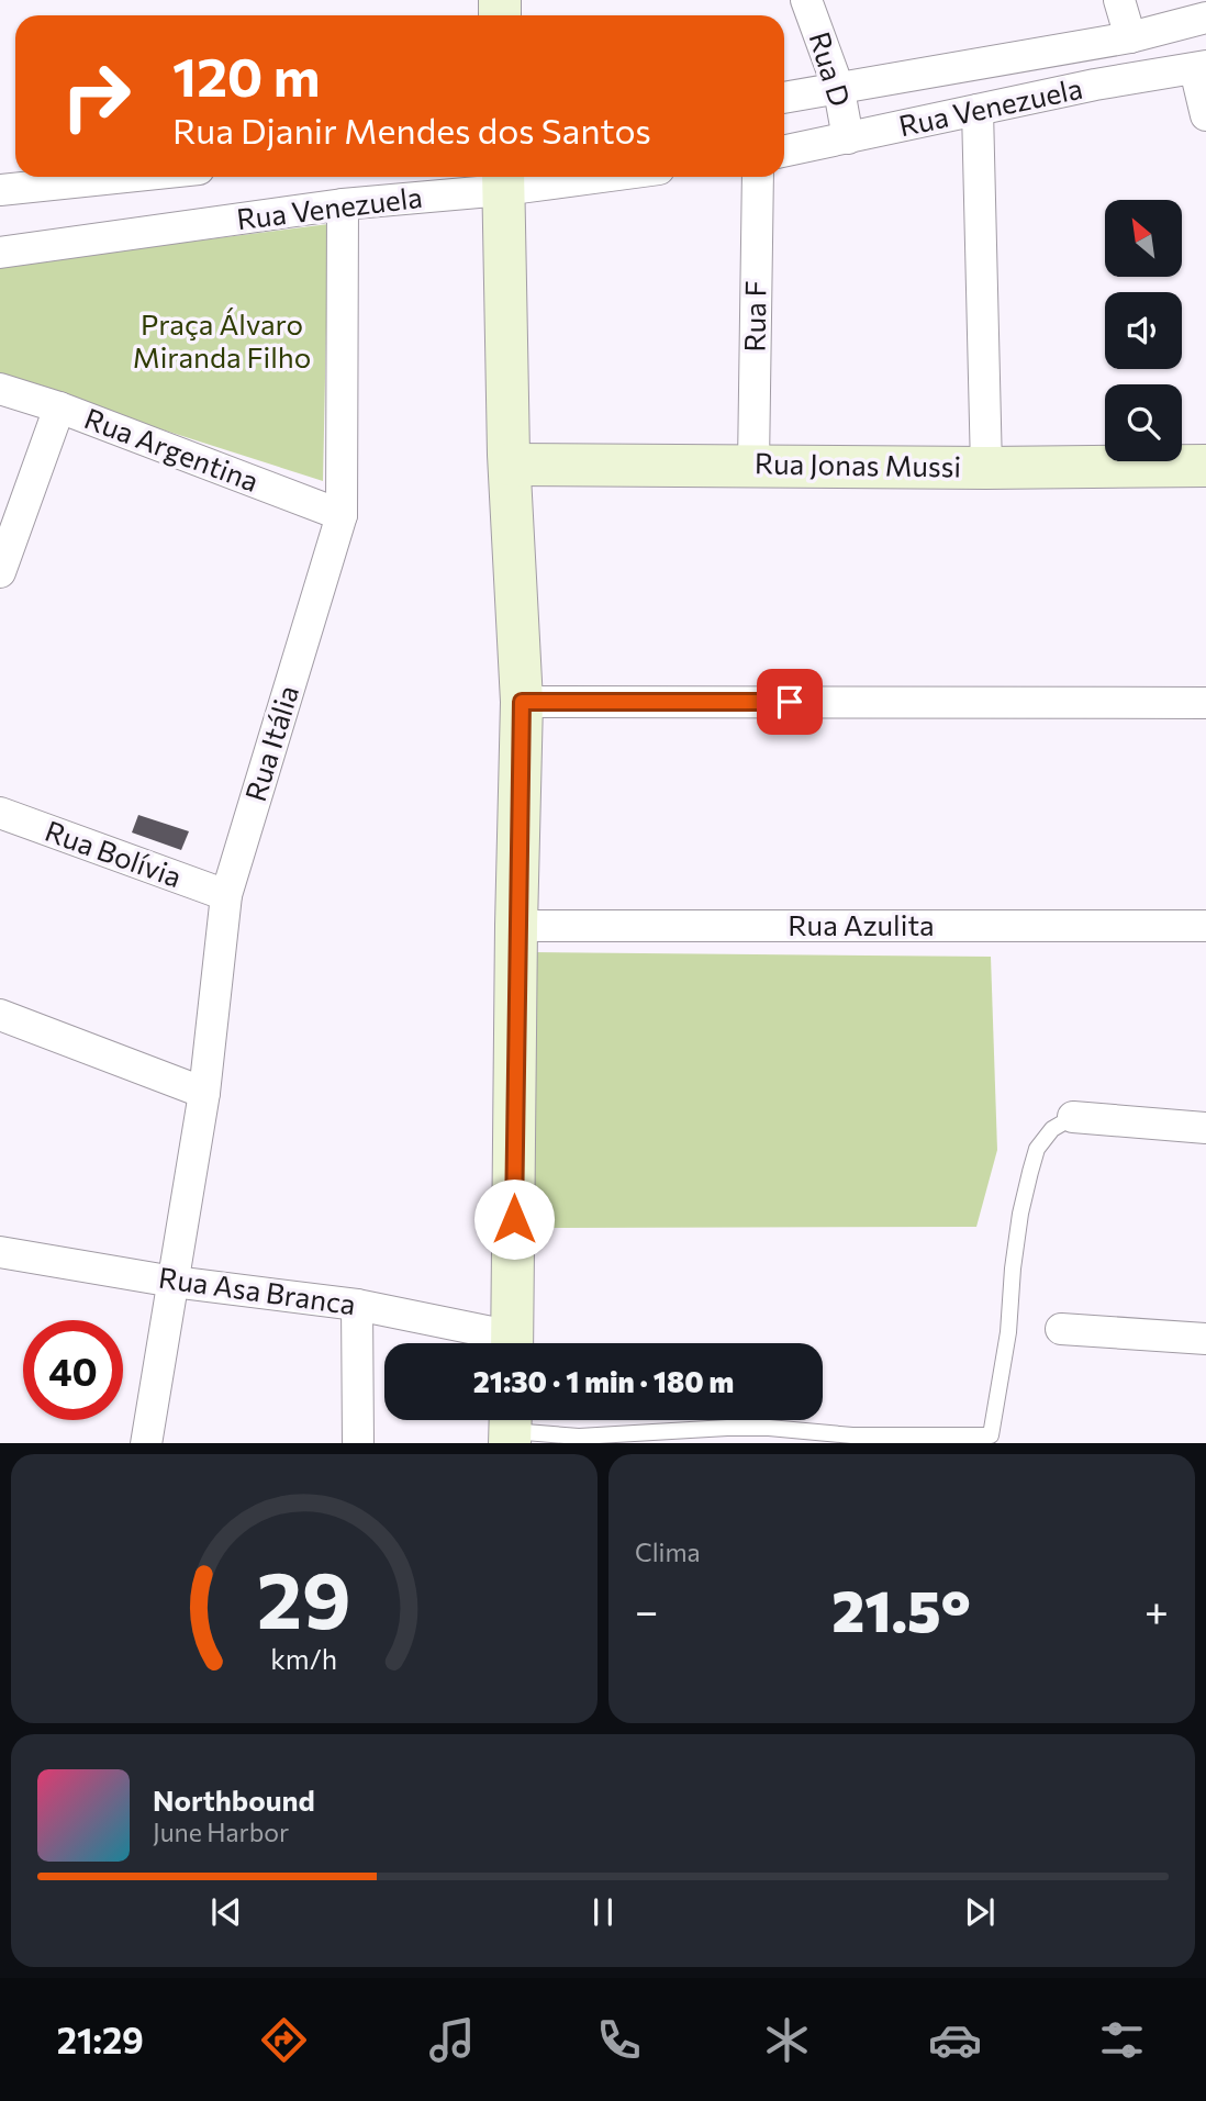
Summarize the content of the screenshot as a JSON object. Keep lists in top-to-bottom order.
{
  "streets": {
    "street": [
      "Rua D",
      "Rua Venezuela",
      "Rua F",
      "Rua Argentina",
      "Rua Jonas Mussi",
      "Rua Itália",
      "Rua Bolívia",
      "Rua Azulita",
      "Rua Asa Branca"
    ]
  },
  "crossings": [
    ["Rua D", "Rua Venezuela"],
    ["Rua Venezuela", "Rua Itália"],
    ["Rua F", "Rua Jonas Mussi"],
    ["Rua Argentina", "Rua Itália"],
    ["Rua Itália", "Rua Bolívia"],
    ["Rua Itália", "Rua Asa Branca"]
  ],
  "parks": ["Praça Álvaro Miranda Filho"],
  "north": "top left",
  "page": {
    "turn": ["120 m", "Rua Djanir Mendes dos Santos"],
    "limit": "40",
    "trip": "21:30 · 1 min · 180 m",
    "tile": "Clima",
    "heat": ["−", "21.5°", "+"],
    "song": ["Northbound", "June Harbor"],
    "tabs": "21:29",
    "gauge": ["29", "km/h"]
  }
}
